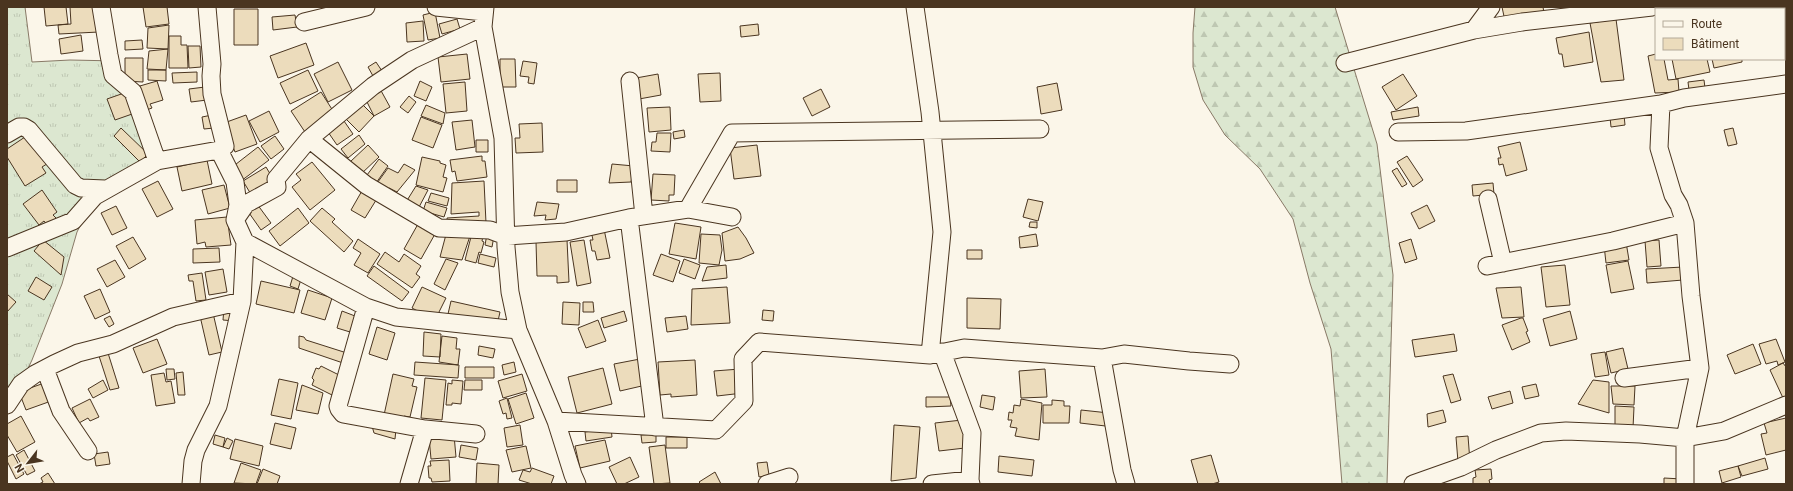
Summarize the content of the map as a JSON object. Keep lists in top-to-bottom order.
{
  "legend": ["Route", "Bâtiment"],
  "north": "bottom left"
}
